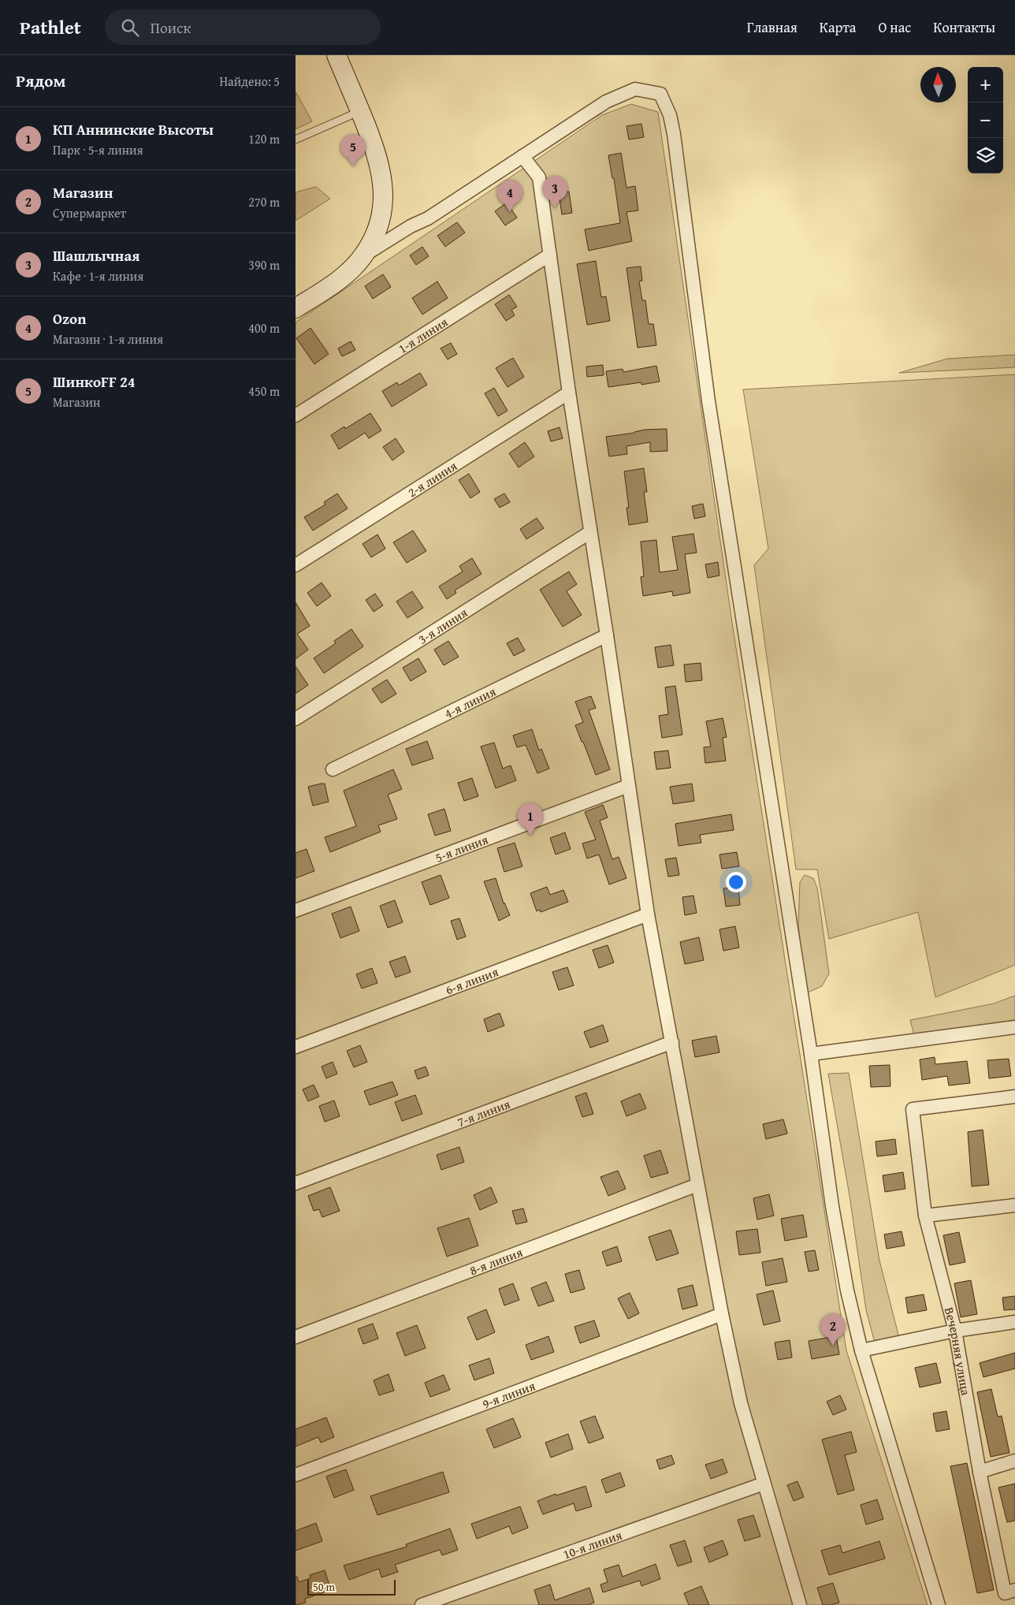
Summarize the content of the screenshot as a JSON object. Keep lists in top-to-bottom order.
{
  "streets": {
    "street": [
      "1-я линия",
      "2-я линия",
      "3-я линия",
      "4-я линия",
      "5-я линия",
      "6-я линия",
      "7-я линия",
      "8-я линия",
      "Вечерняя улица",
      "9-я линия",
      "10-я линия"
    ]
  },
  "scale_bar": "50 m",
  "north": "top",
  "page": {
    "header": "Pathlet",
    "search": "Поиск",
    "nav": [
      "Главная",
      "Карта",
      "О нас",
      "Контакты"
    ],
    "heading": ["Рядом", "Найдено: 5"],
    "map_buttons": ["+", "−"],
    "list": [
      {
        "mark": "1",
        "name": "КП Аннинские Высоты",
        "note": "Парк · 5-я линия",
        "value": "120 m"
      },
      {
        "mark": "2",
        "name": "Магазин",
        "note": "Супермаркет",
        "value": "270 m"
      },
      {
        "mark": "3",
        "name": "Шашлычная",
        "note": "Кафе · 1-я линия",
        "value": "390 m"
      },
      {
        "mark": "4",
        "name": "Ozon",
        "note": "Магазин · 1-я линия",
        "value": "400 m"
      },
      {
        "mark": "5",
        "name": "ШинкоFF 24",
        "note": "Магазин",
        "value": "450 m"
      }
    ],
    "pins": [
      "5",
      "3",
      "4",
      "1",
      "2"
    ],
    "scale": "50 m"
  }
}
